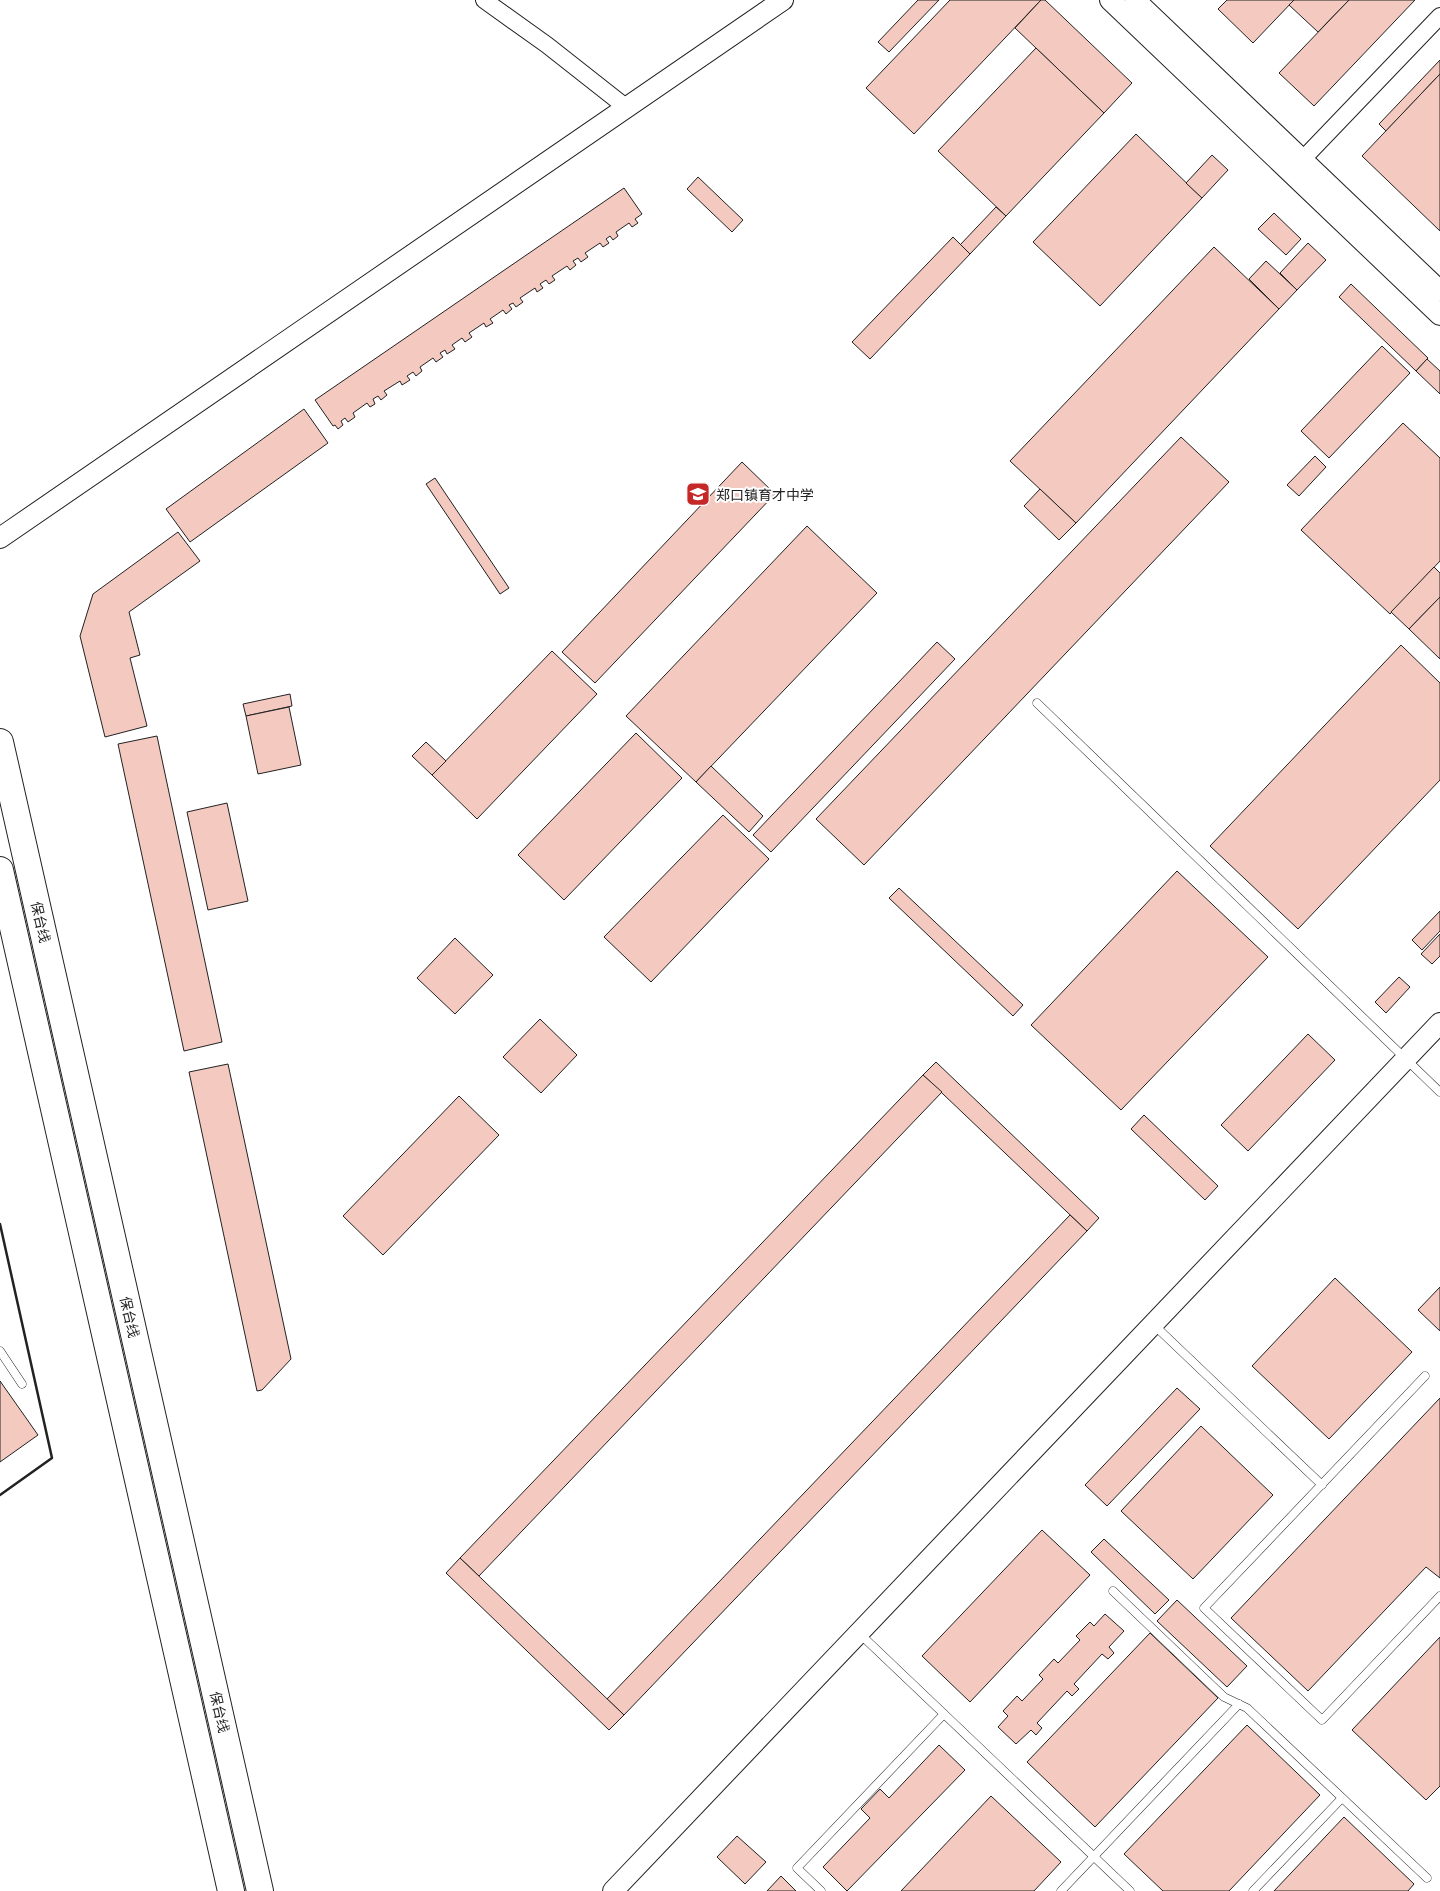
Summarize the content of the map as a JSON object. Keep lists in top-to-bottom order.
{
  "streets": {
    "highway": ["保台线"]
  },
  "places": {
    "school or university": ["郑口镇育才中学"]
  }
}
